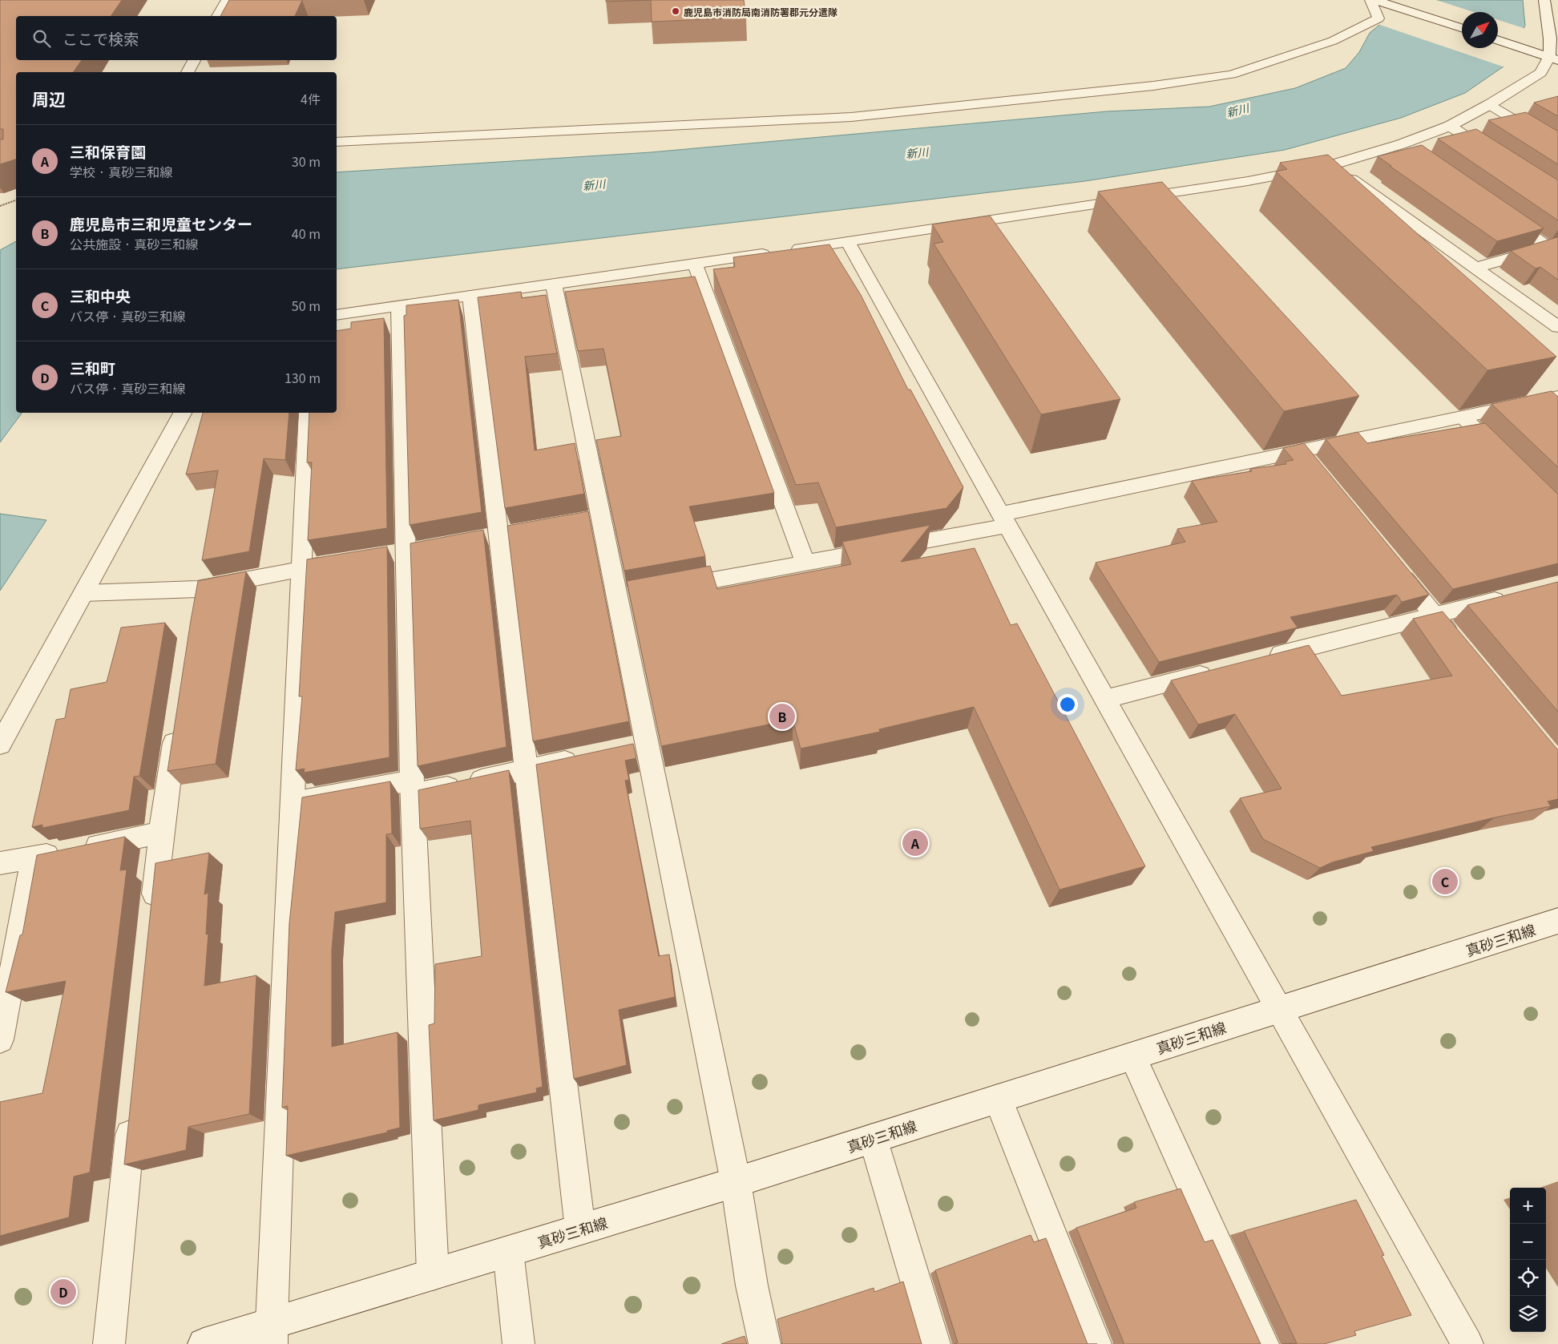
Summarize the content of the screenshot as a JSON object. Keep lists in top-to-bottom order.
{
  "streets": {
    "street": ["真砂三和線"]
  },
  "water": ["新川"],
  "places": ["鹿児島市消防局南消防署郡元分遣隊"],
  "north": "top right",
  "page": {
    "search": "ここで検索",
    "heading": ["周辺", "4件"],
    "list": [
      {
        "mark": "A",
        "name": "三和保育園",
        "note": "学校 · 真砂三和線",
        "value": "30 m"
      },
      {
        "mark": "B",
        "name": "鹿児島市三和児童センター",
        "note": "公共施設 · 真砂三和線",
        "value": "40 m"
      },
      {
        "mark": "C",
        "name": "三和中央",
        "note": "バス停 · 真砂三和線",
        "value": "50 m"
      },
      {
        "mark": "D",
        "name": "三和町",
        "note": "バス停 · 真砂三和線",
        "value": "130 m"
      }
    ],
    "pins": [
      "B",
      "A",
      "C",
      "D"
    ],
    "map_buttons": ["+", "−"]
  }
}
